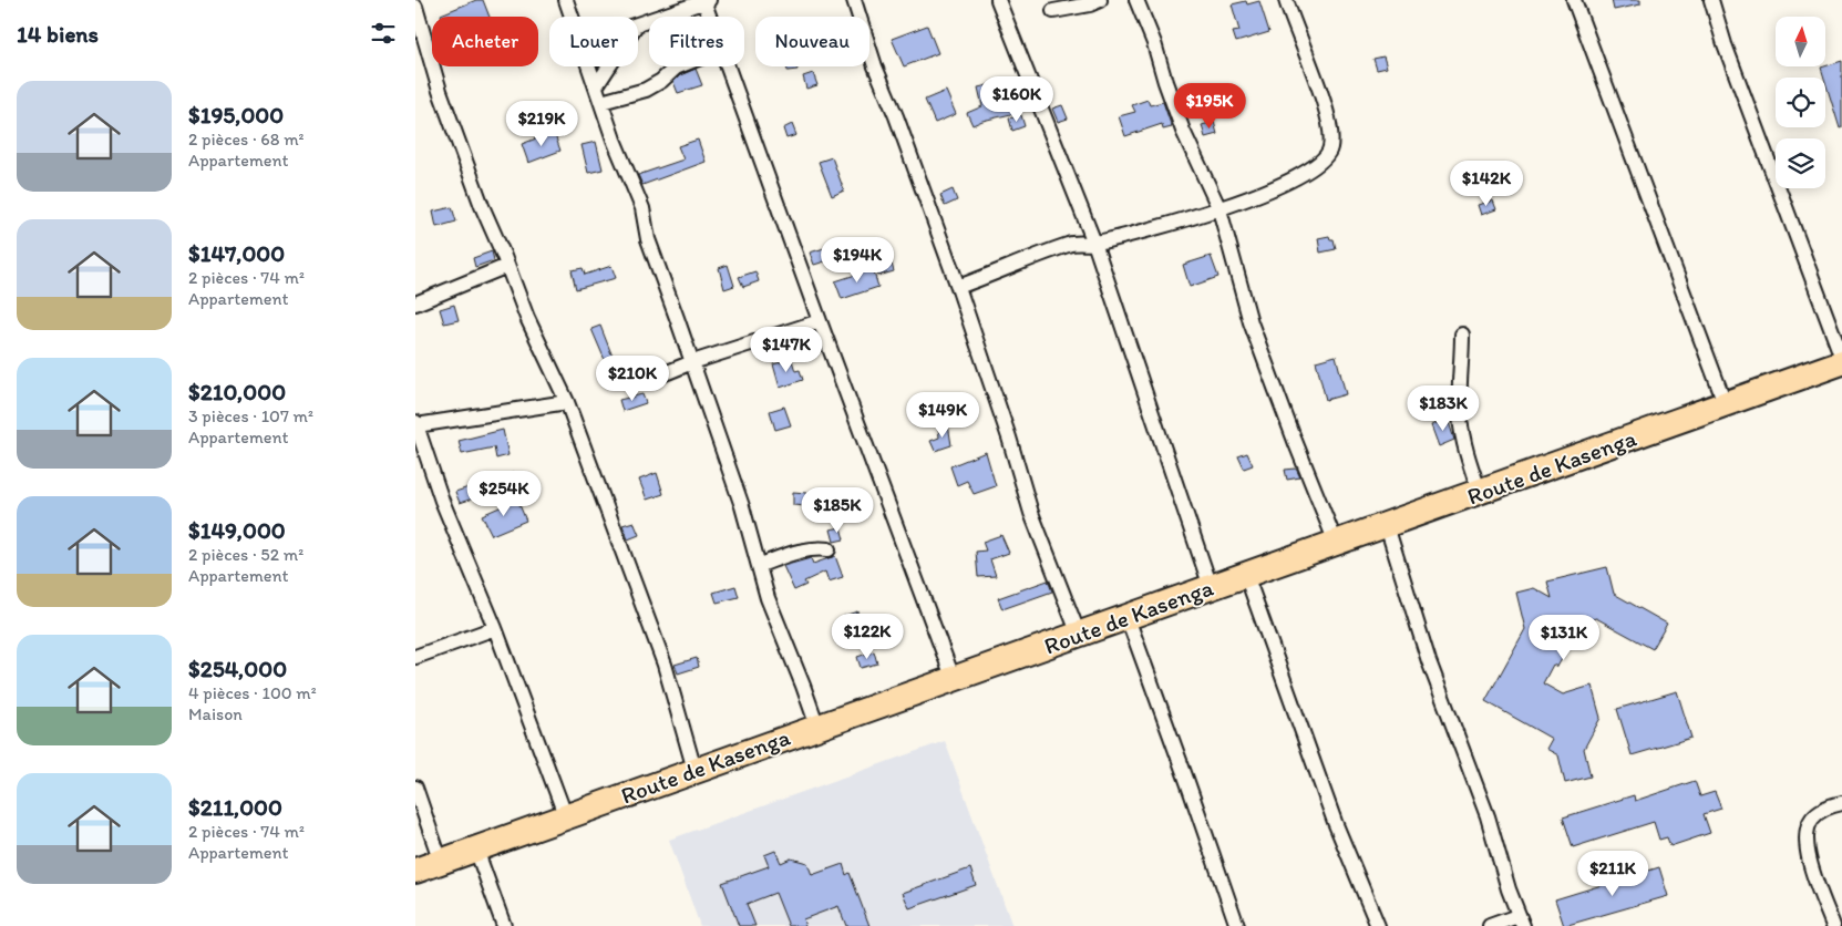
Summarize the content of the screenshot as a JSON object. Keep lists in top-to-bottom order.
{
  "streets": {
    "highway": ["Route de Kasenga"]
  },
  "north": "top",
  "page": {
    "heading": "14 biens",
    "chip": [
      "Acheter",
      "Louer",
      "Filtres",
      "Nouveau"
    ],
    "list": [
      {
        "name": "$195,000",
        "note": "2 pièces · 68 m² · Appartement"
      },
      {
        "name": "$147,000",
        "note": "2 pièces · 74 m² · Appartement"
      },
      {
        "name": "$210,000",
        "note": "3 pièces · 107 m² · Appartement"
      },
      {
        "name": "$149,000",
        "note": "2 pièces · 52 m² · Appartement"
      },
      {
        "name": "$254,000",
        "note": "4 pièces · 100 m² · Maison"
      },
      {
        "name": "$211,000",
        "note": "2 pièces · 74 m² · Appartement"
      }
    ],
    "price": [
      "$160K",
      "$195K",
      "$219K",
      "$142K",
      "$194K",
      "$147K",
      "$210K",
      "$183K",
      "$149K",
      "$254K",
      "$185K",
      "$122K",
      "$131K",
      "$211K"
    ]
  }
}
